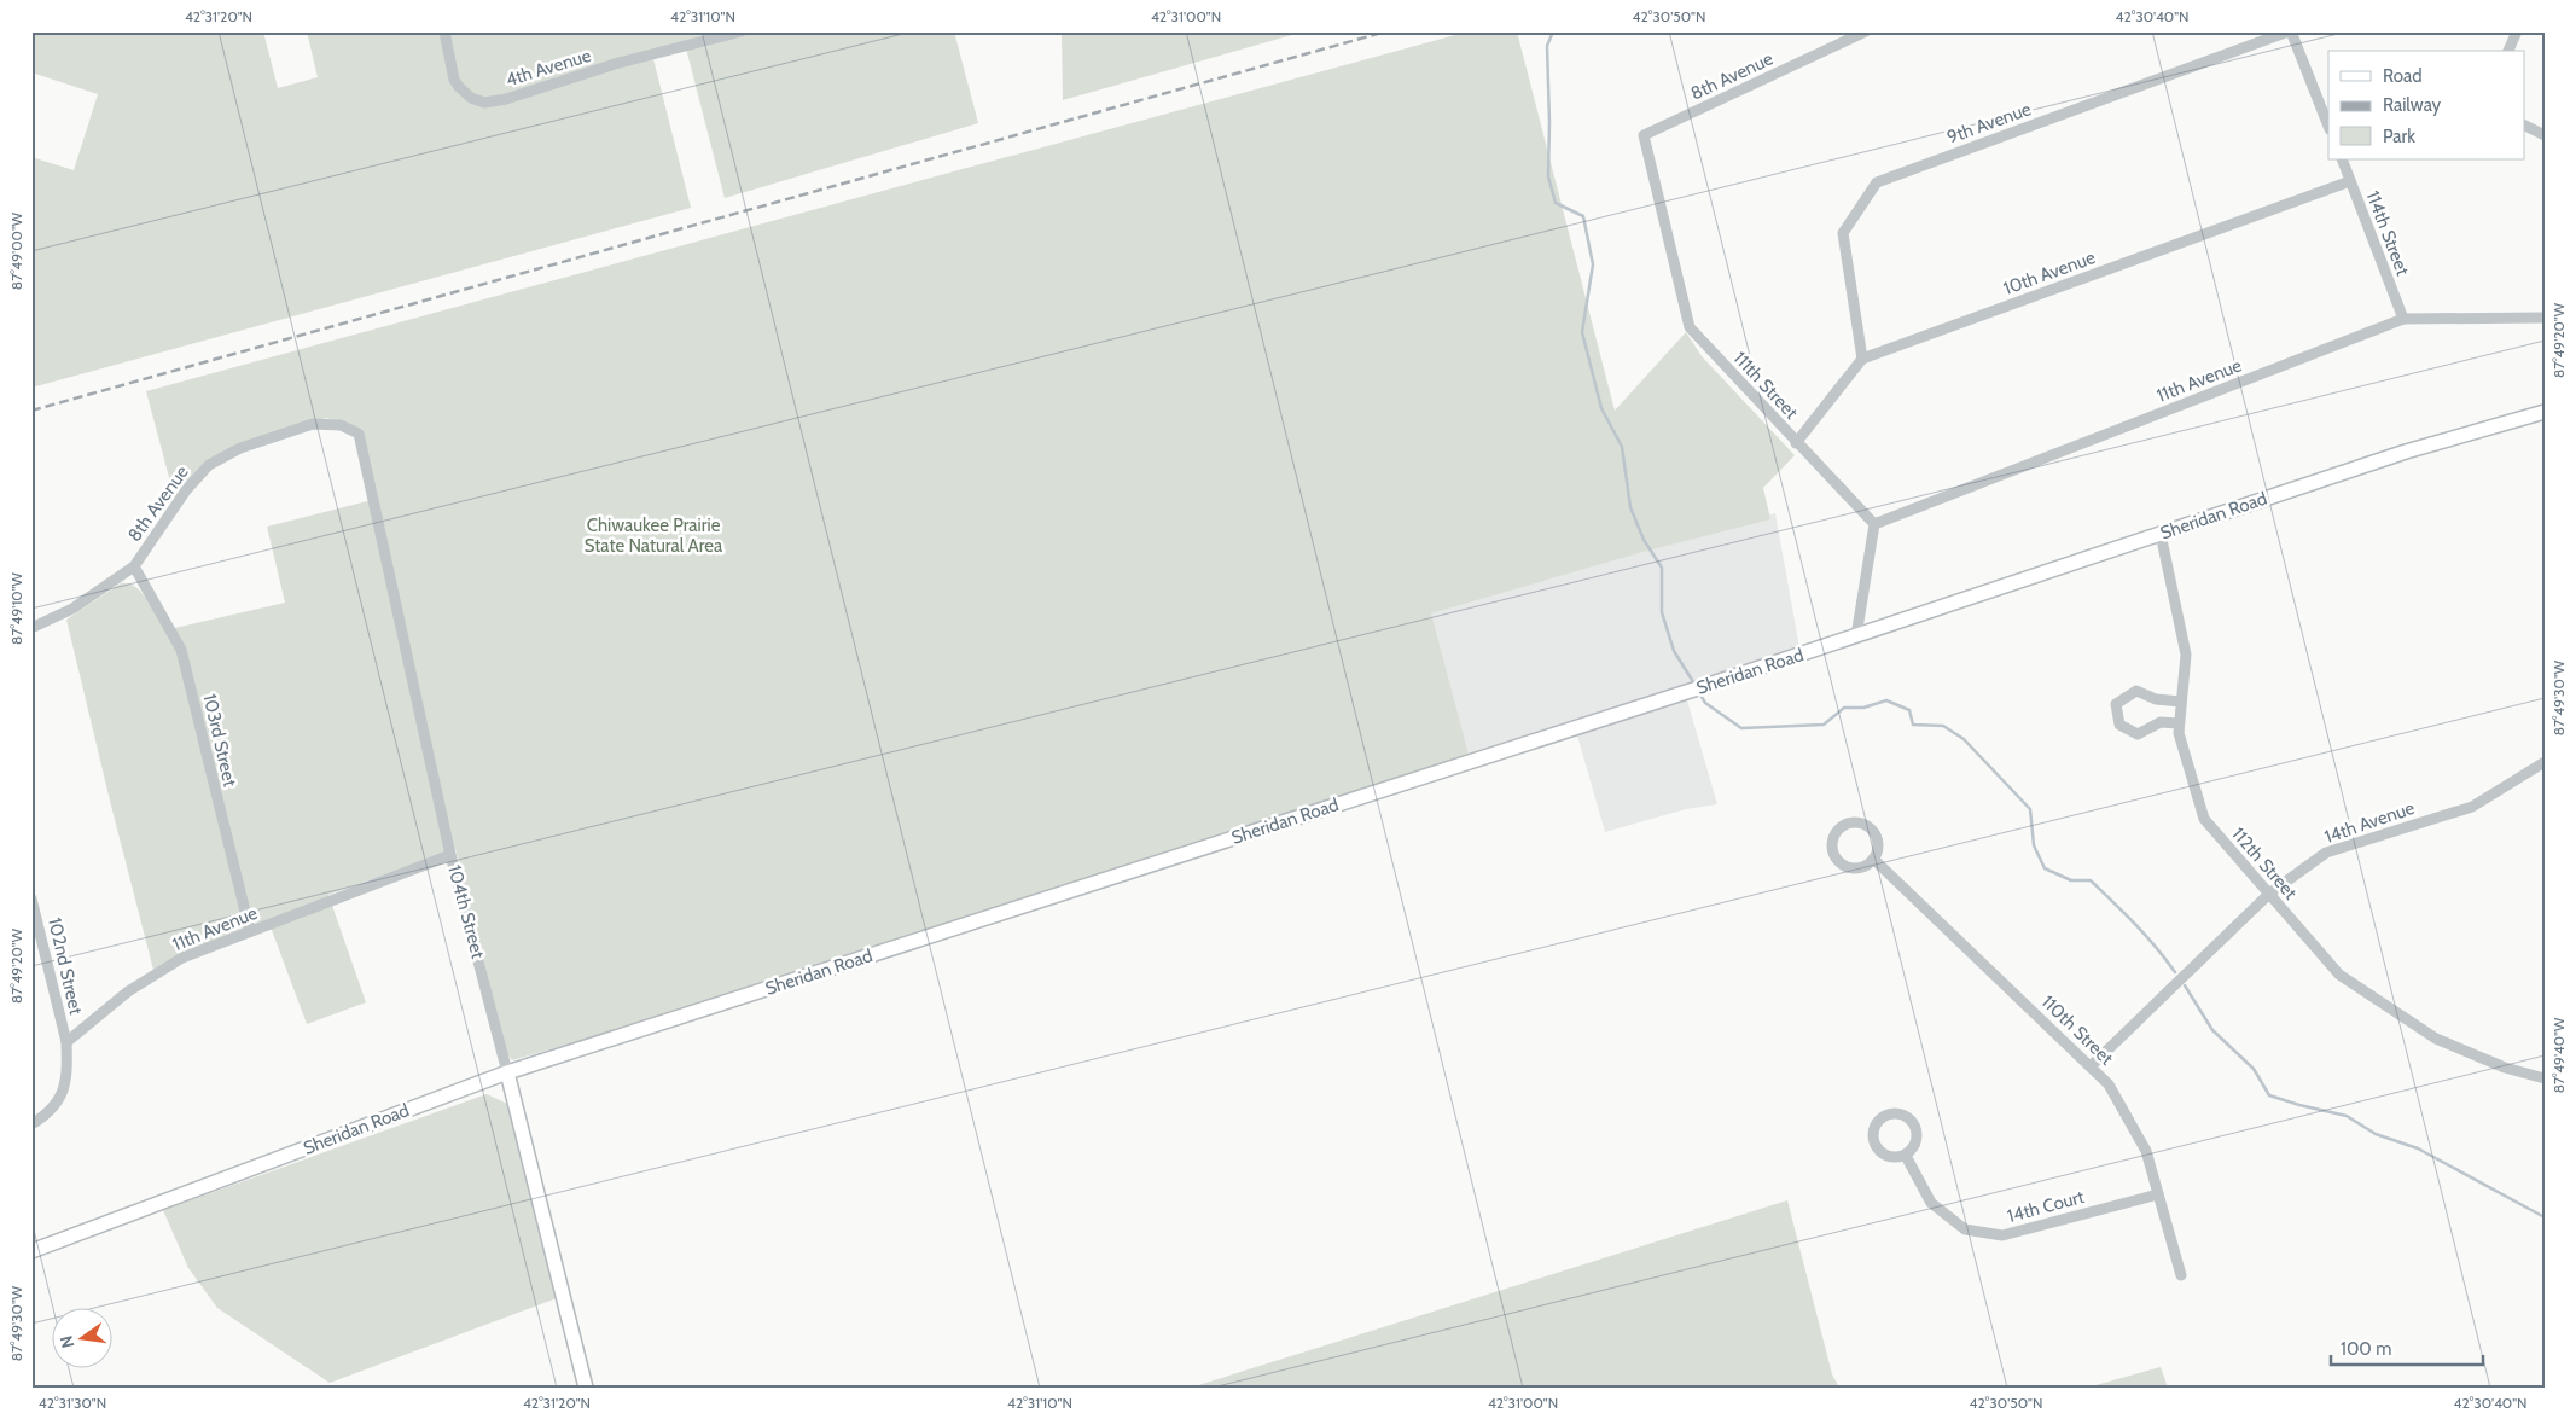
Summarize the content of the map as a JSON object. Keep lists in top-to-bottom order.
{
  "streets": {
    "main road": ["Sheridan Road", "104th Street"],
    "street": [
      "4th Avenue",
      "8th Avenue",
      "9th Avenue",
      "114th Street",
      "10th Avenue",
      "11th Avenue",
      "111th Street",
      "103rd Street",
      "14th Avenue",
      "112th Street",
      "102nd Street",
      "110th Street",
      "14th Court"
    ]
  },
  "crossings": [
    ["8th Avenue", "111th Street"],
    ["8th Avenue", "103rd Street"],
    ["8th Avenue", "104th Street"],
    ["9th Avenue", "10th Avenue"],
    ["114th Street", "10th Avenue"],
    ["114th Street", "11th Avenue"],
    ["11th Avenue", "111th Street"],
    ["11th Avenue", "103rd Street"],
    ["11th Avenue", "104th Street"],
    ["11th Avenue", "102nd Street"],
    ["Sheridan Road", "112th Street"],
    ["Sheridan Road", "104th Street"],
    ["14th Avenue", "112th Street"],
    ["14th Avenue", "110th Street"],
    ["110th Street", "14th Court"]
  ],
  "parks": ["Chiwaukee Prairie State Natural Area"],
  "legend": ["Road", "Railway", "Park"],
  "scale_bar": "100 m",
  "north": "left",
  "coordinates": [
    "42°31'20\"N",
    "42°31'10\"N",
    "42°31'00\"N",
    "42°30'50\"N",
    "42°30'40\"N",
    "87°49'00\"W",
    "87°49'20\"W",
    "87°49'10\"W",
    "87°49'30\"W",
    "87°49'40\"W",
    "42°31'30\"N"
  ]
}
